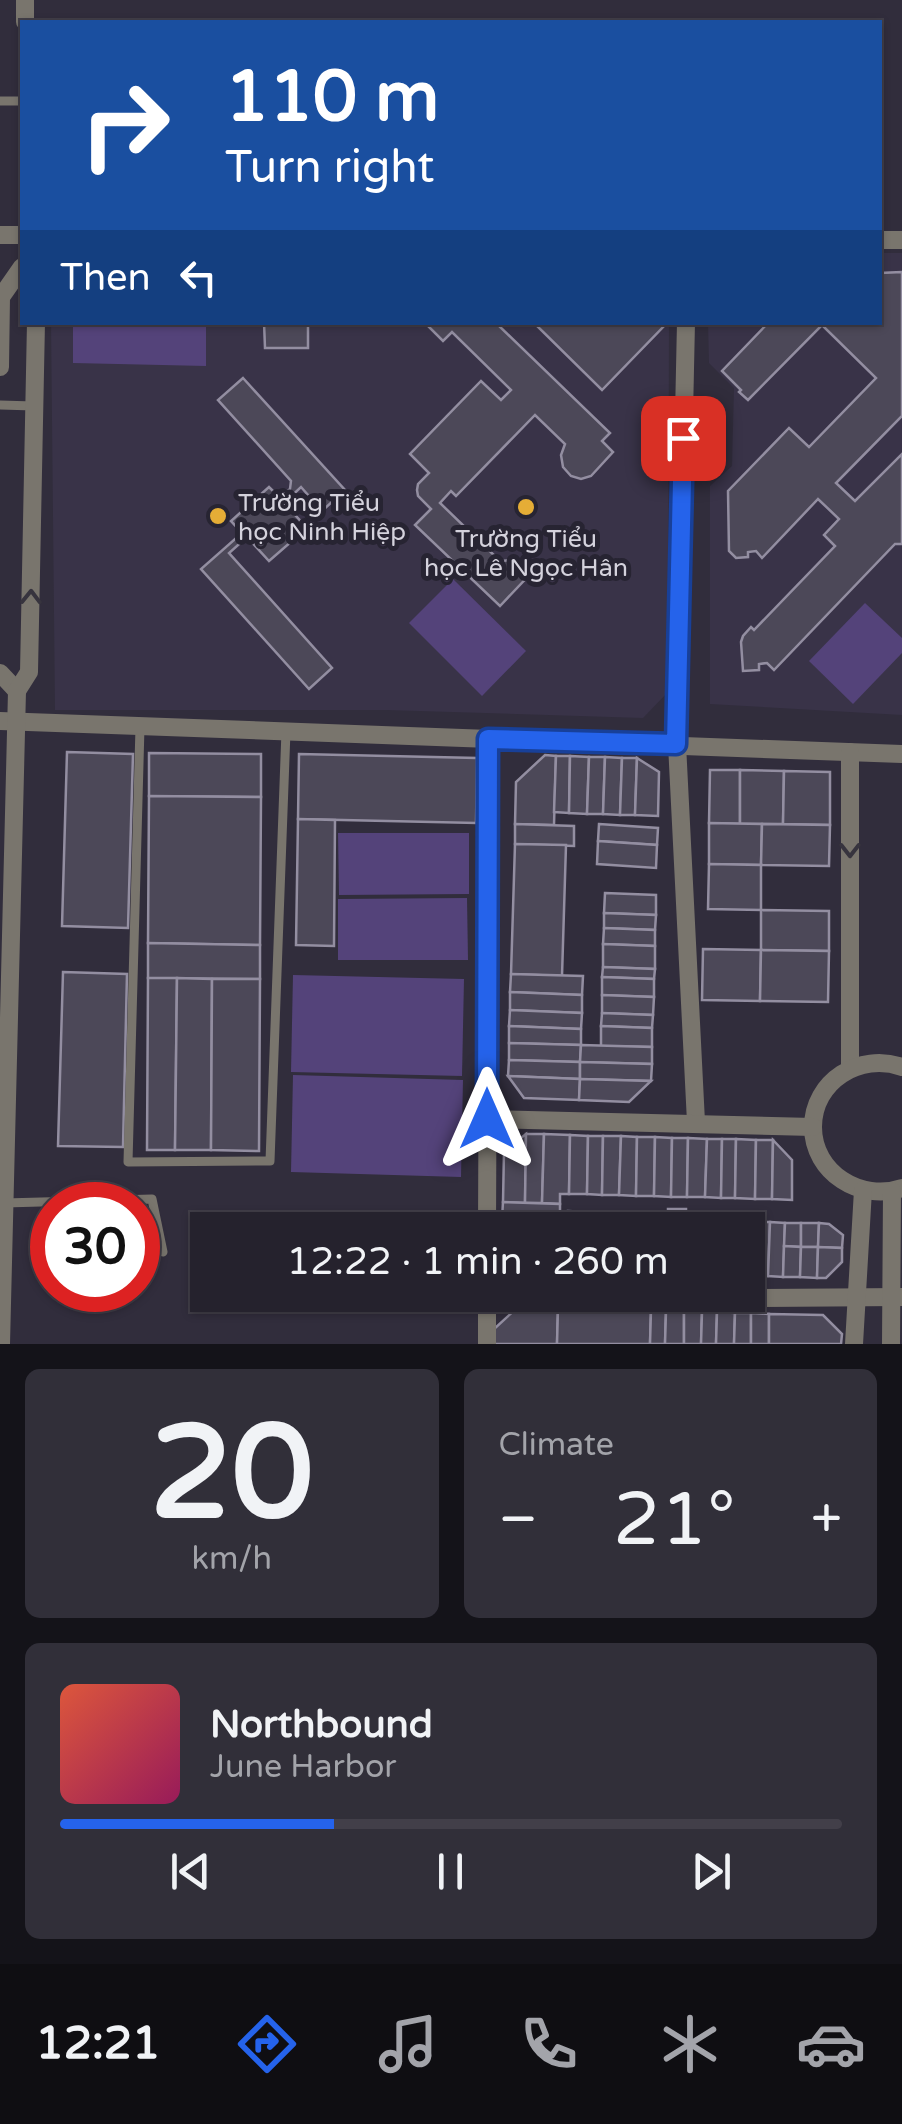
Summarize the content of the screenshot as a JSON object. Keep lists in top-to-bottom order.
{
  "places": ["Trường Tiểu học Lê Ngọc Hân", "Trường Tiểu học Ninh Hiệp"],
  "page": {
    "turn": ["110 m", "Turn right"],
    "then": "Then",
    "limit": "30",
    "trip": "12:22 · 1 min · 260 m",
    "tile": [
      ["20", "km/h"],
      "Climate"
    ],
    "heat": ["−", "21°", "+"],
    "song": ["Northbound", "June Harbor"],
    "tabs": "12:21"
  }
}
